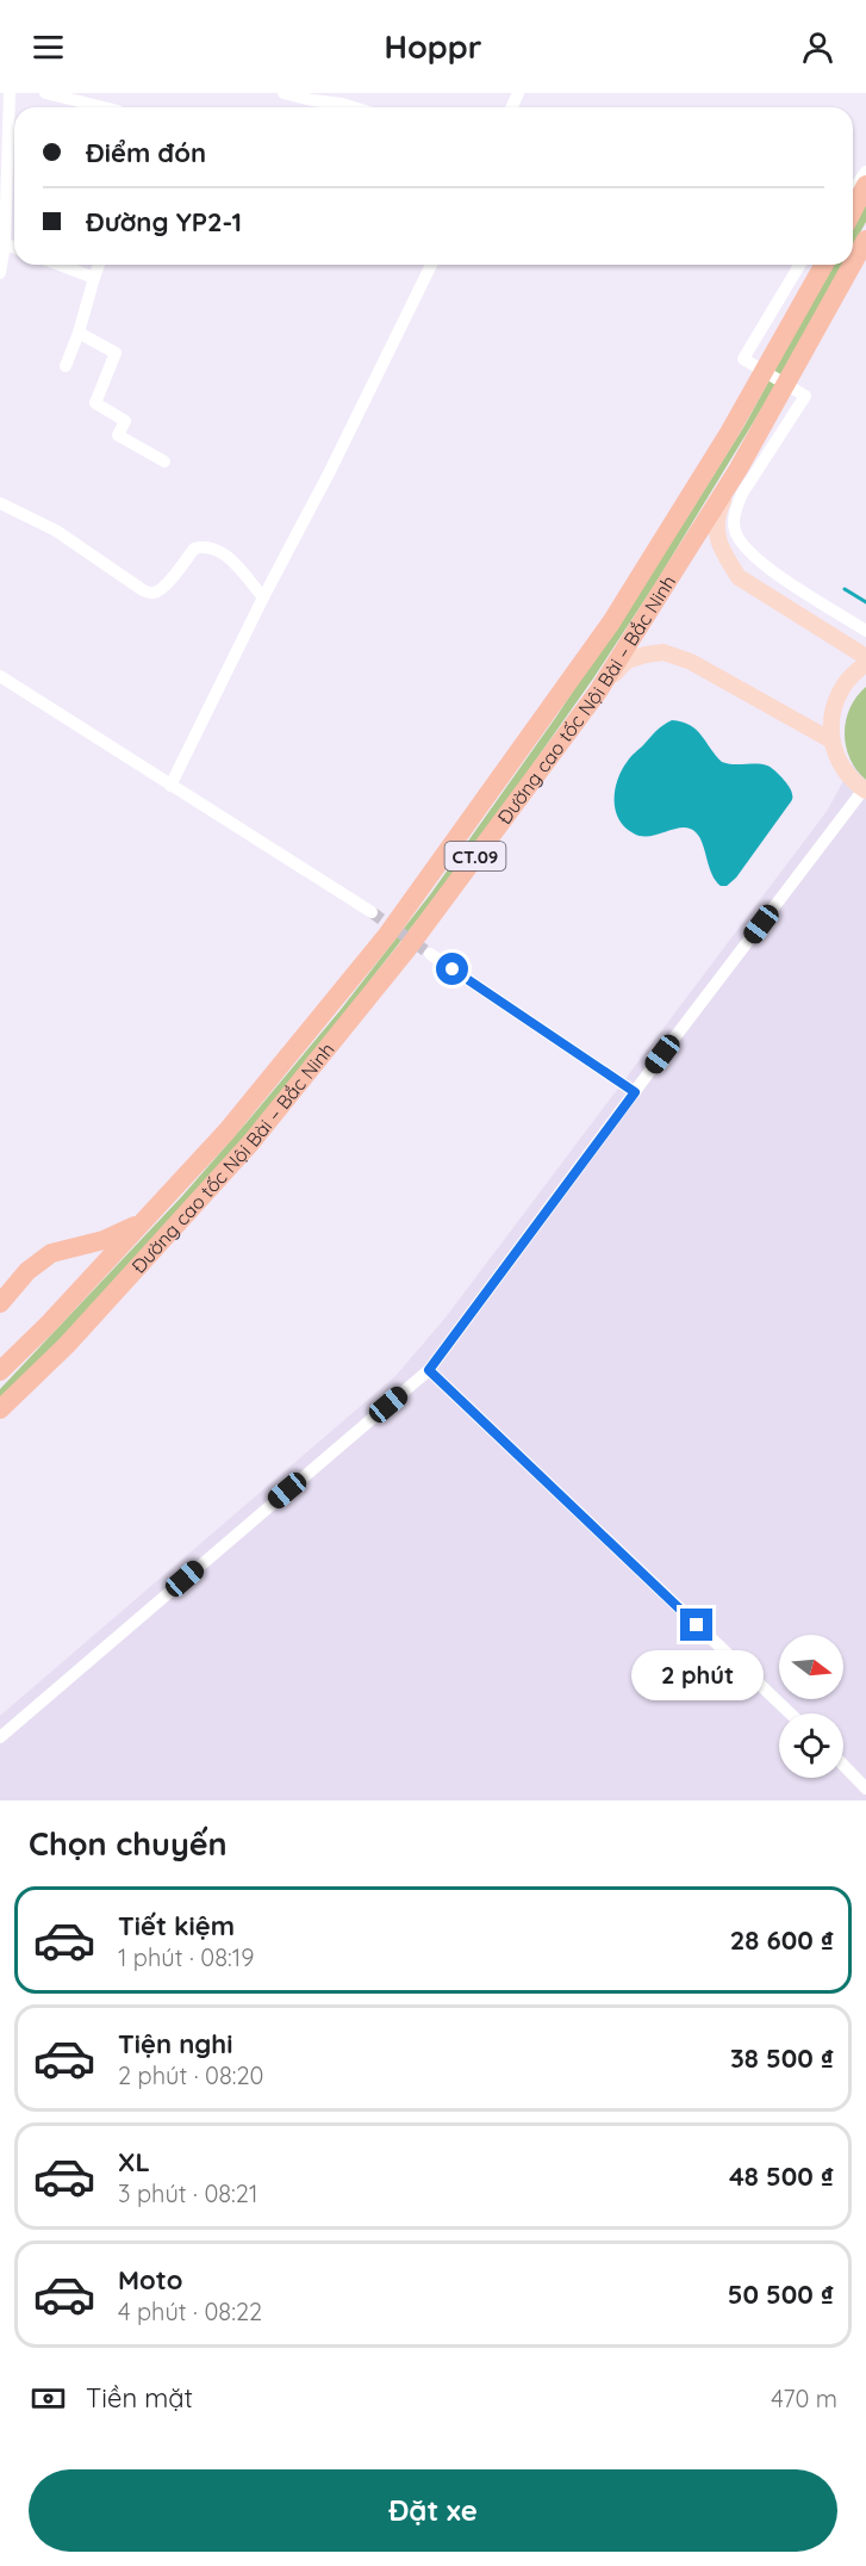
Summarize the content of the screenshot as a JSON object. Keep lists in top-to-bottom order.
{
  "streets": {
    "highway": ["Đường cao tốc Nội Bài – Bắc Ninh", "CT.09"]
  },
  "north": "right",
  "page": {
    "header": "Hoppr",
    "banner": ["Điểm đón", "Đường YP2-1"],
    "bubble": "2 phút",
    "heading": "Chọn chuyến",
    "list": [
      {
        "name": "Tiết kiệm",
        "note": "1 phút · 08:19",
        "value": "28 600 ₫"
      },
      {
        "name": "Tiện nghi",
        "note": "2 phút · 08:20",
        "value": "38 500 ₫"
      },
      {
        "name": "XL",
        "note": "3 phút · 08:21",
        "value": "48 500 ₫"
      },
      {
        "name": "Moto",
        "note": "4 phút · 08:22",
        "value": "50 500 ₫"
      }
    ],
    "pay": ["Tiền mặt", "470 m"],
    "buttons": "Đặt xe"
  }
}
